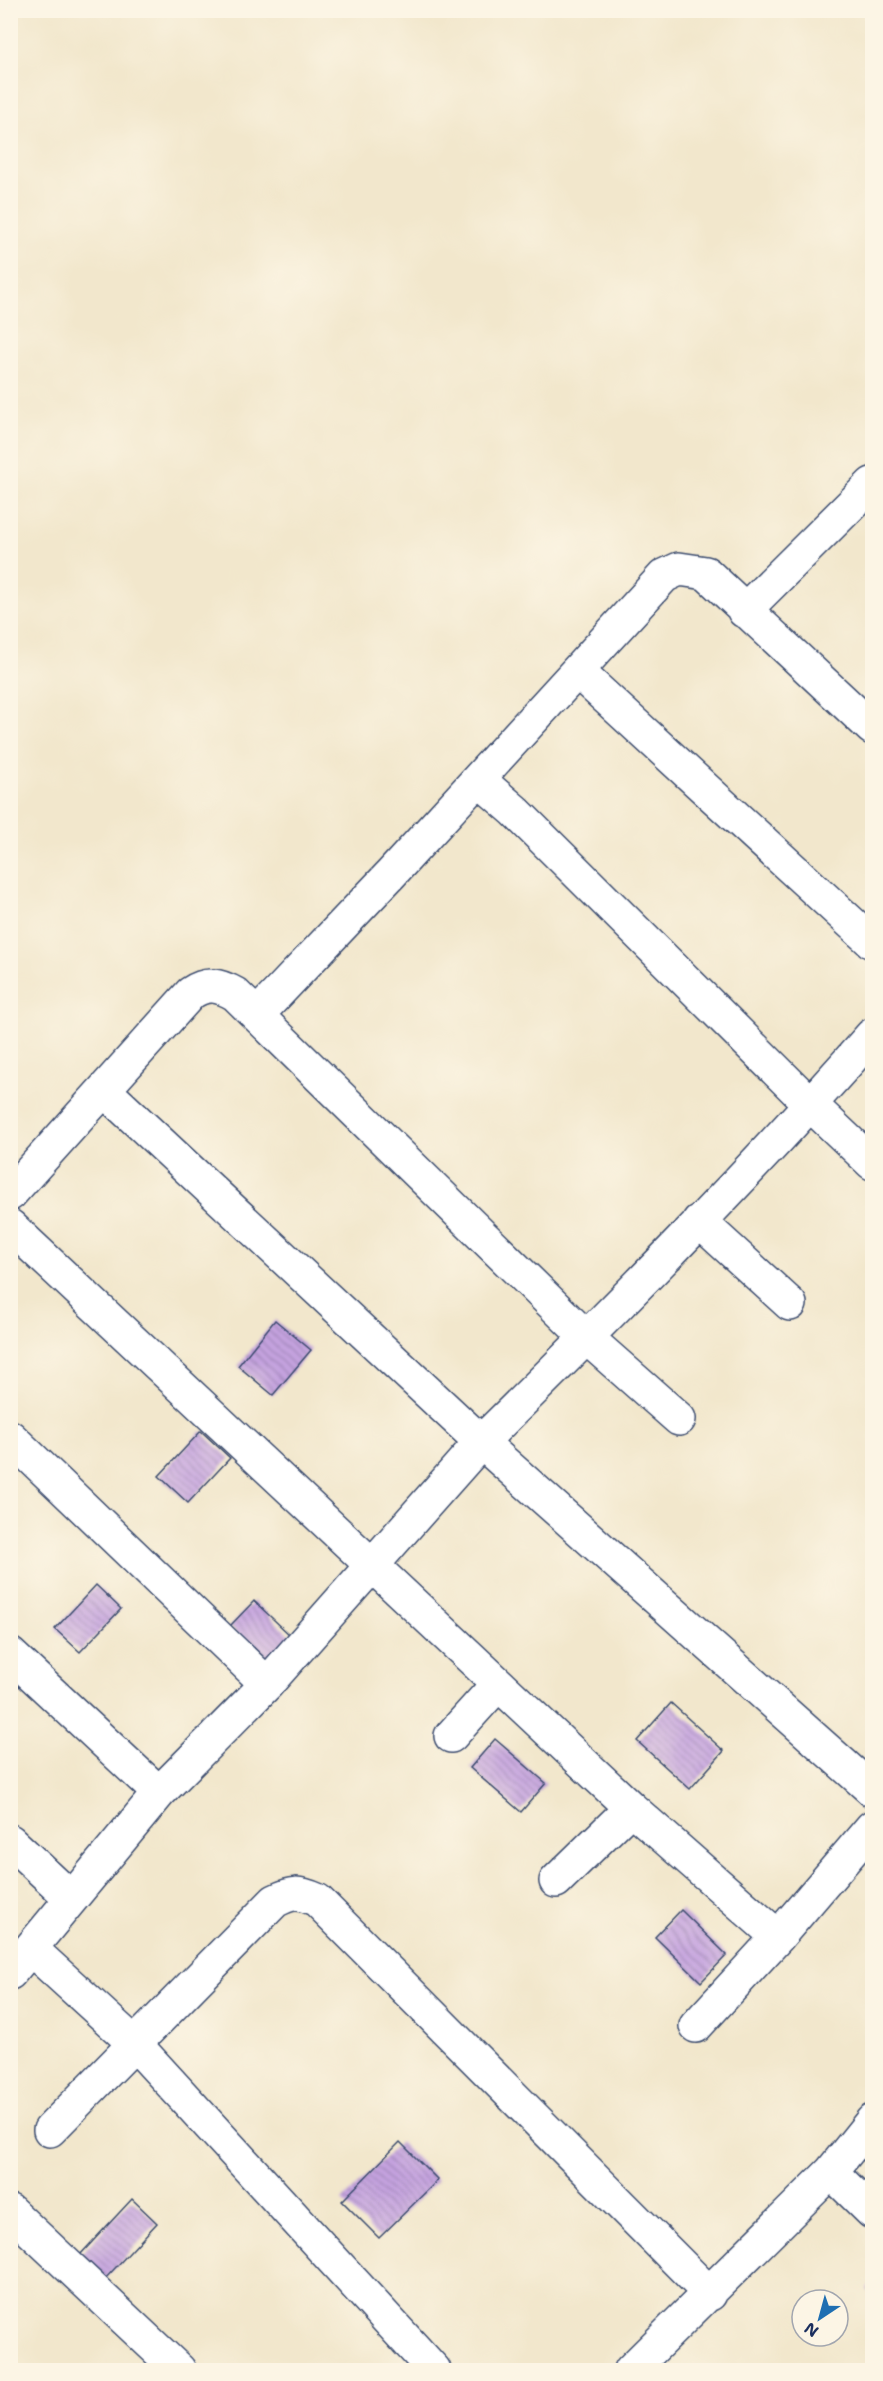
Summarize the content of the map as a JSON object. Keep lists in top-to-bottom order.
{
  "north": "bottom left"
}
